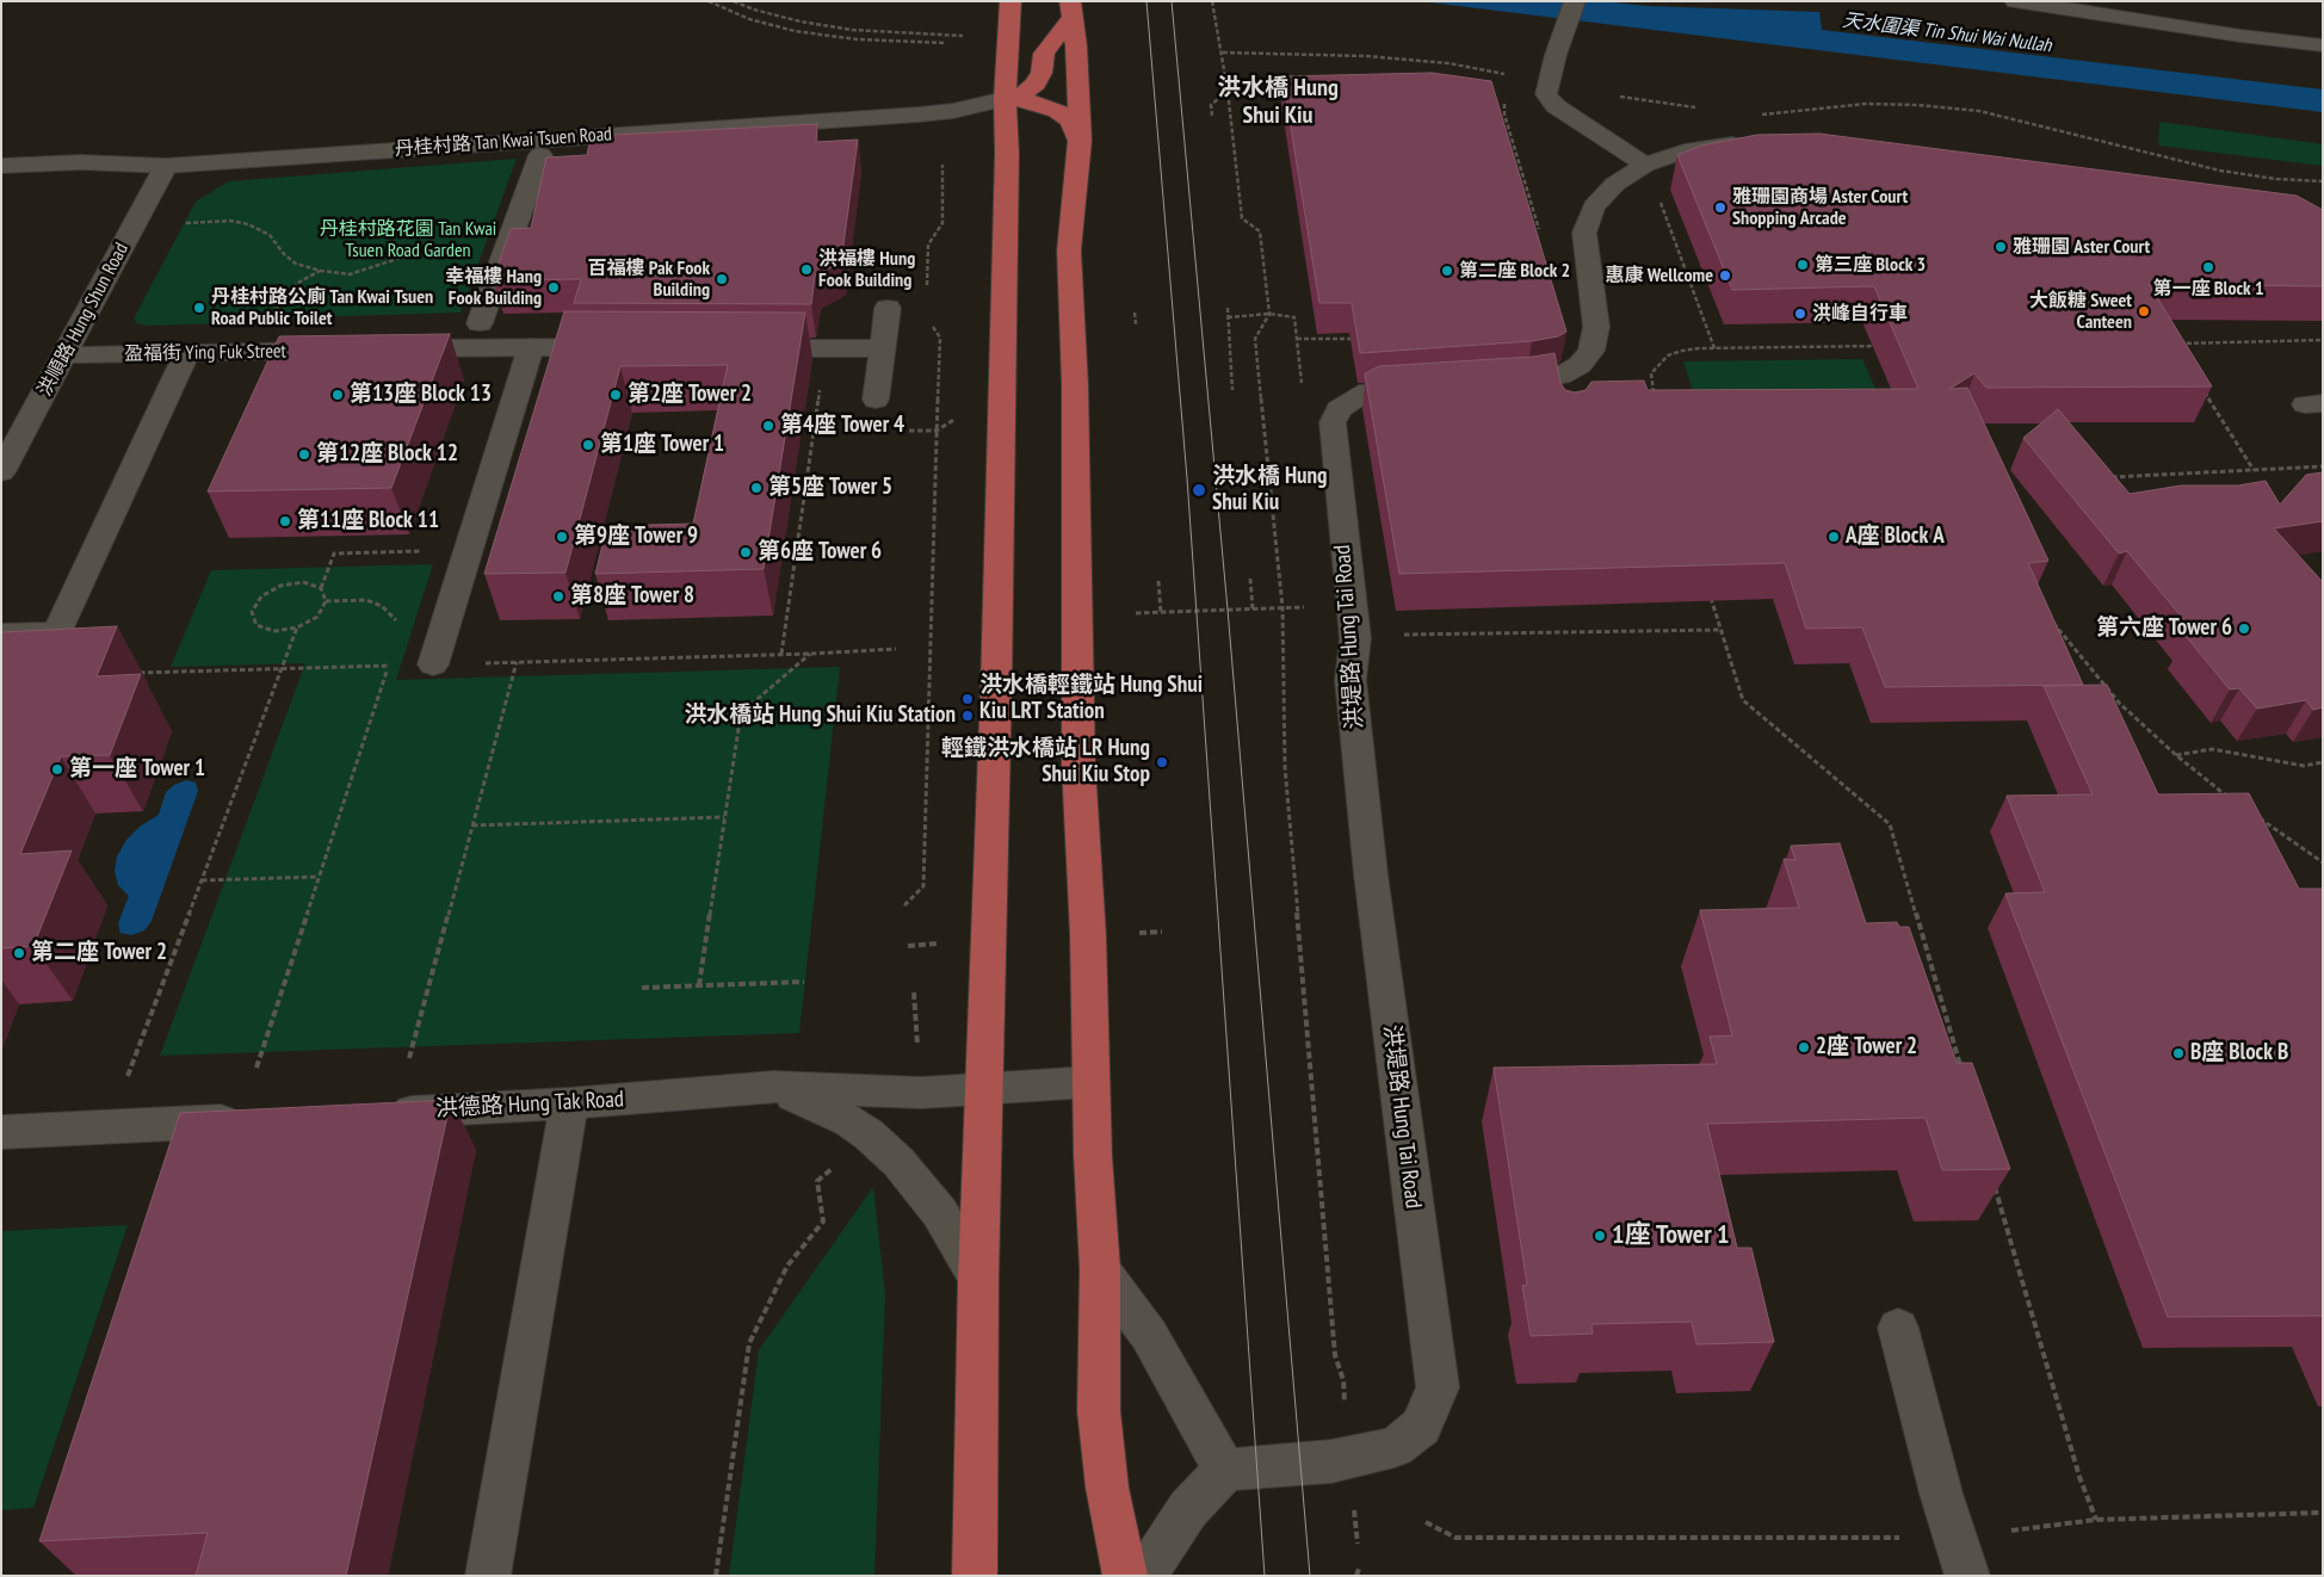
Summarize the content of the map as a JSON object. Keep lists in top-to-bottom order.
{
  "streets": {
    "street": [
      "丹桂村路 Tan Kwai Tsuen Road",
      "洪順路 Hung Shun Road",
      "盈福街 Ying Fuk Street",
      "洪堤路 Hung Tai Road",
      "洪德路 Hung Tak Road"
    ]
  },
  "crossings": [
    ["丹桂村路 Tan Kwai Tsuen Road", "洪順路 Hung Shun Road"],
    ["洪順路 Hung Shun Road", "盈福街 Ying Fuk Street"]
  ],
  "districts": ["洪水橋 Hung Shui Kiu"],
  "water": ["天水圍渠 Tin Shui Wai Nullah"],
  "parks": ["丹桂村路花園 Tan Kwai Tsuen Road Garden"],
  "places": [
    "雅珊園商場 Aster Court Shopping Arcade",
    "雅珊園 Aster Court",
    "第三座 Block 3",
    "第一座 Block 1",
    "洪福樓 Hung Fook Building",
    "第二座 Block 2",
    "惠康 Wellcome",
    "百福樓 Pak Fook Building",
    "幸福樓 Hang Fook Building",
    "丹桂村路公廁 Tan Kwai Tsuen Road Public Toilet",
    "大飯糖 Sweet Canteen",
    "洪峰自行車",
    "第13座 Block 13",
    "第2座 Tower 2",
    "第4座 Tower 4",
    "第1座 Tower 1",
    "第12座 Block 12",
    "第5座 Tower 5",
    "洪水橋 Hung Shui Kiu",
    "第11座 Block 11",
    "第9座 Tower 9",
    "A座 Block A",
    "第6座 Tower 6",
    "第8座 Tower 8",
    "第六座 Tower 6",
    "洪水橋輕鐵站 Hung Shui Kiu LRT Station",
    "洪水橋站 Hung Shui Kiu Station",
    "輕鐵洪水橋站 LR Hung Shui Kiu Stop",
    "第一座 Tower 1",
    "第二座 Tower 2",
    "2座 Tower 2",
    "B座 Block B",
    "1座 Tower 1"
  ]
}
